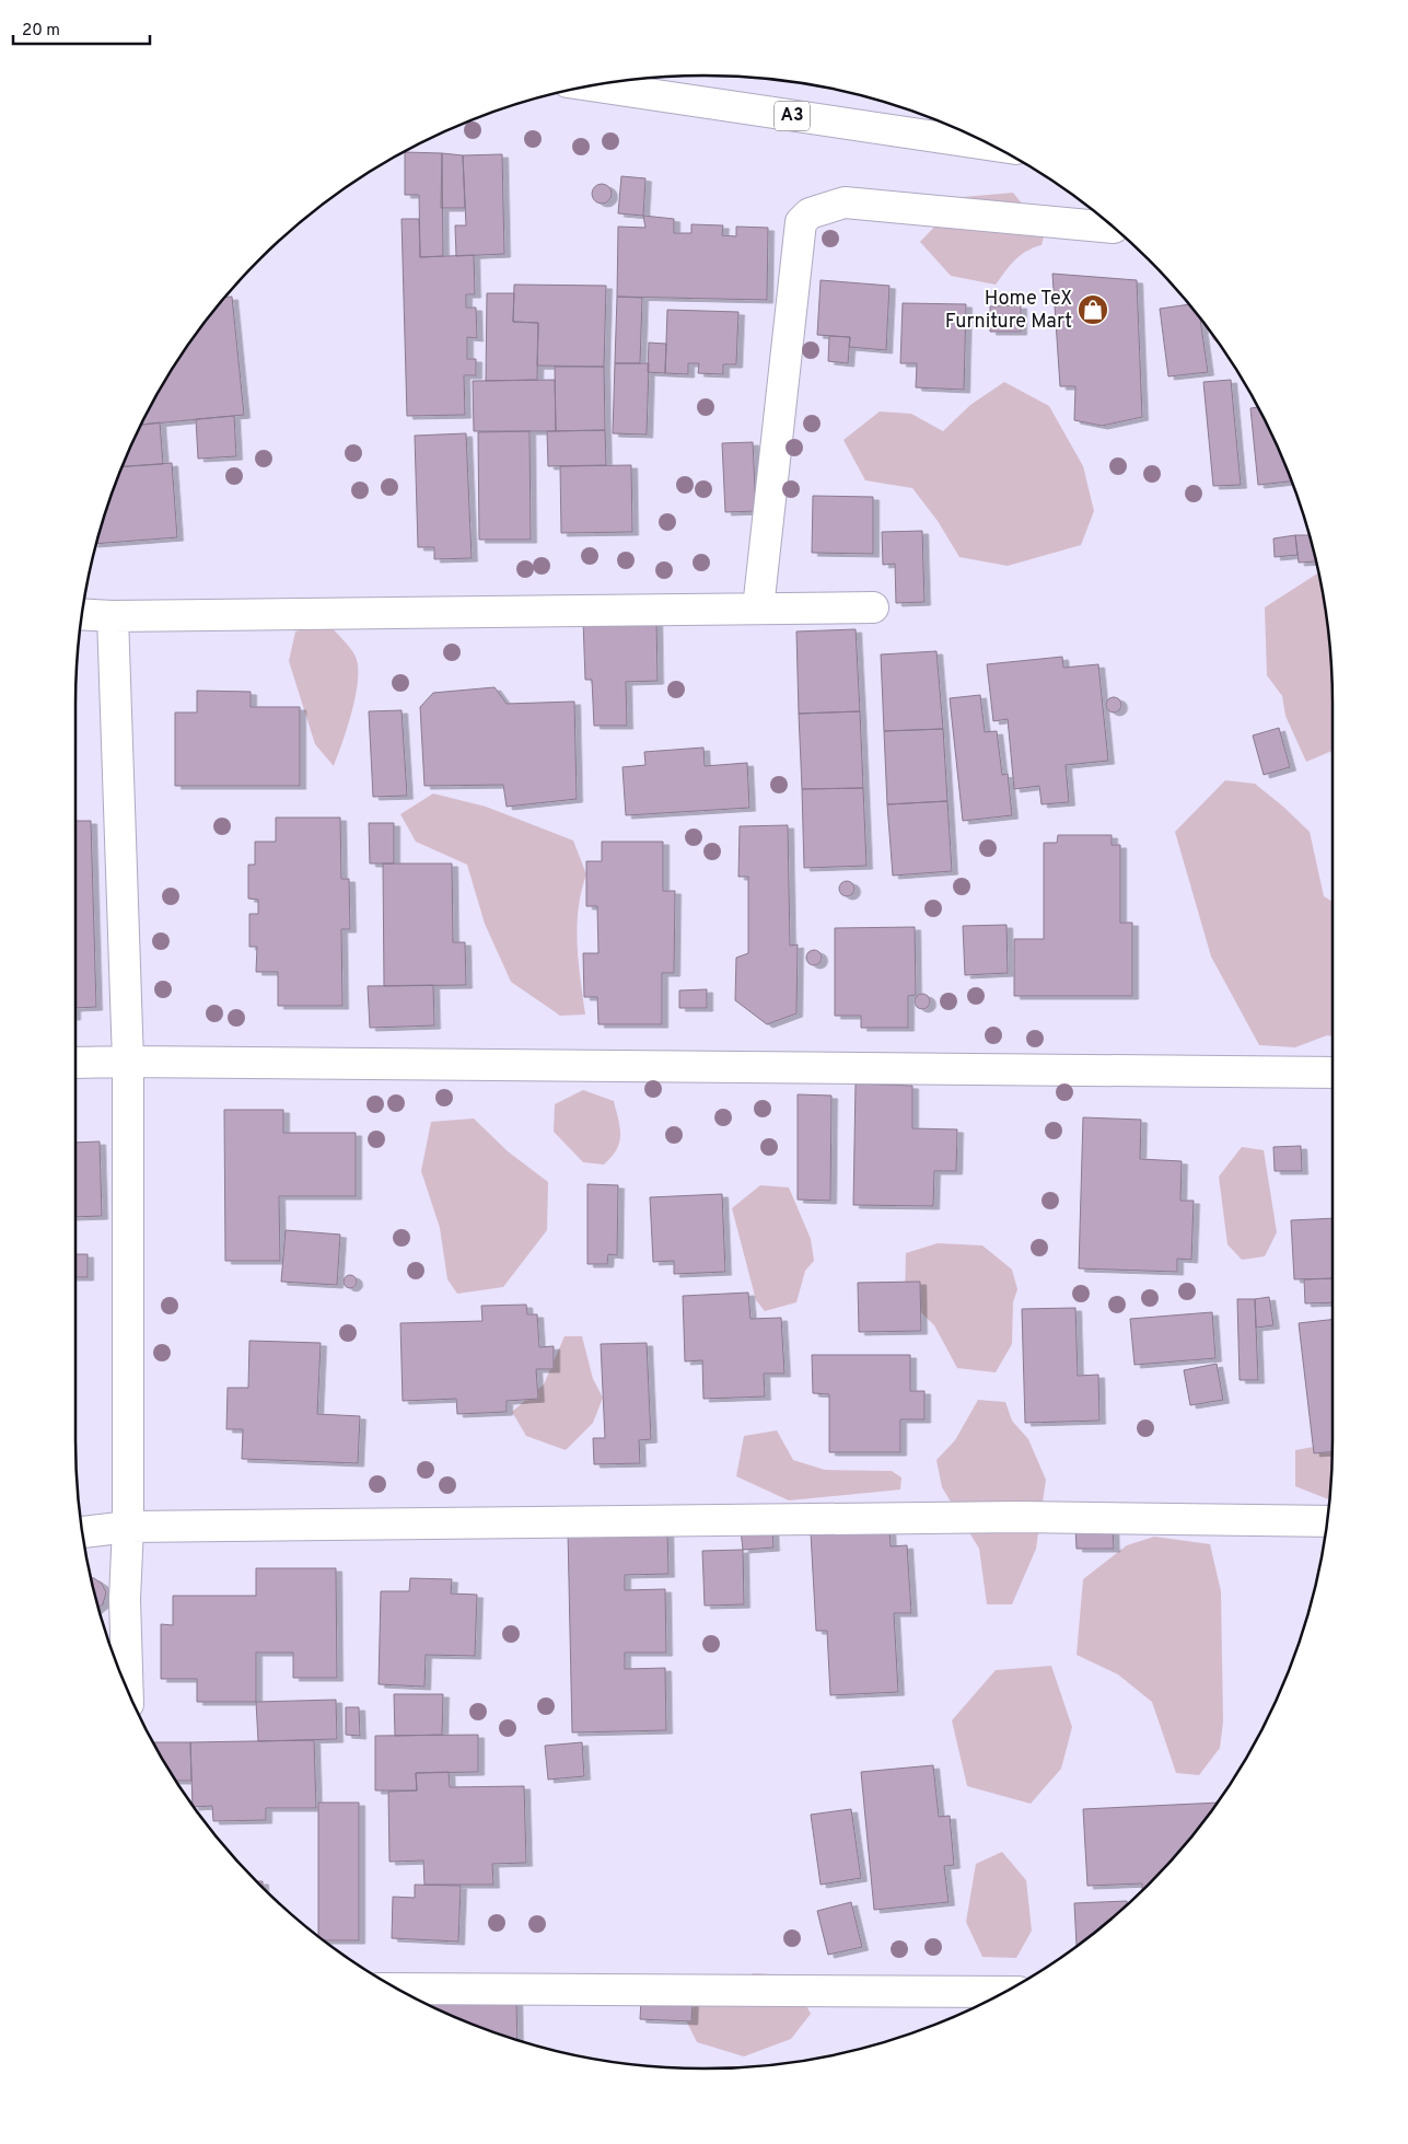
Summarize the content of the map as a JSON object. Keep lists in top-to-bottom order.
{
  "streets": {
    "street": ["A3"]
  },
  "places": {
    "shop": ["Home TeX Furniture Mart"]
  },
  "scale_bar": "20 m"
}
